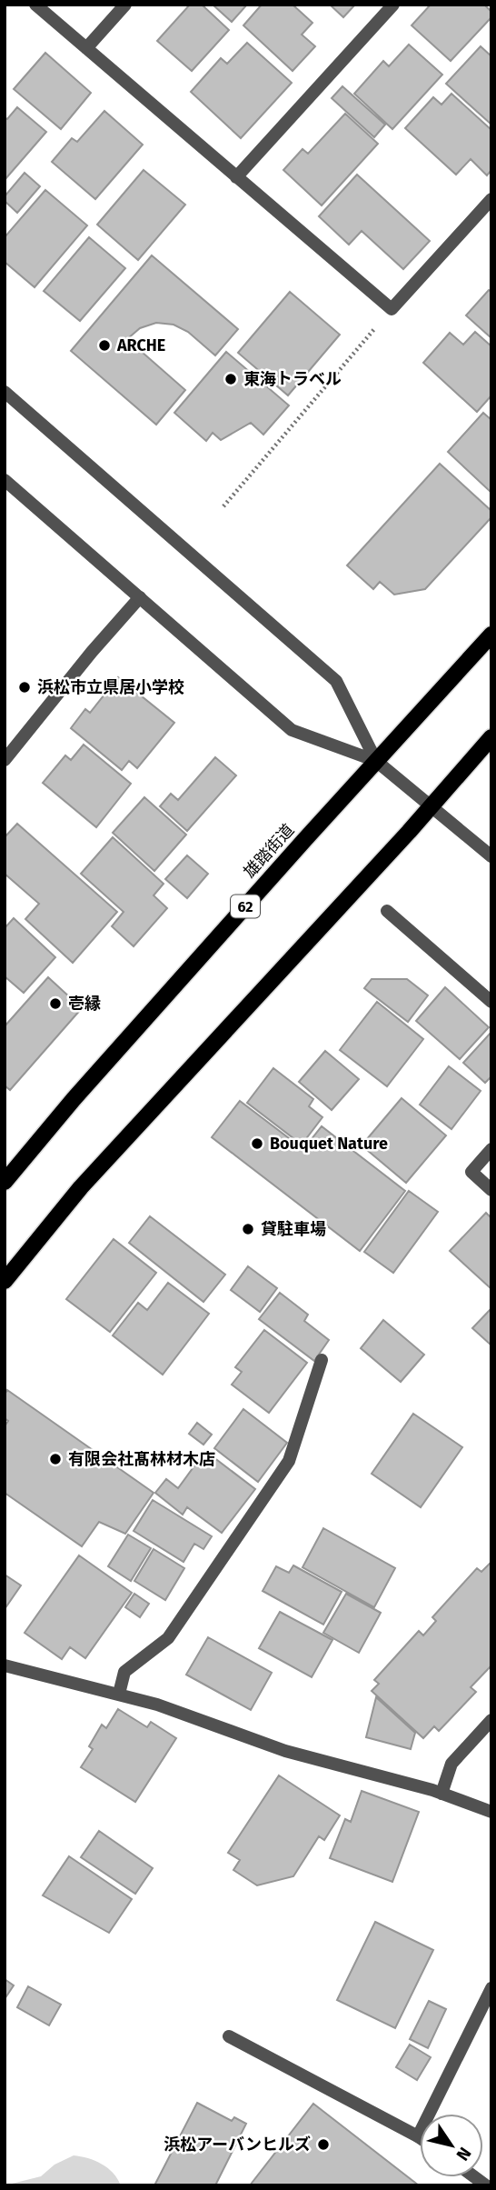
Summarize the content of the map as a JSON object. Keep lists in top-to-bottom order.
{
  "streets": {
    "main road": ["雄踏街道", "62"]
  },
  "places": [
    "ARCHE",
    "東海トラベル",
    "浜松市立県居小学校",
    "壱縁",
    "Bouquet Nature",
    "貸駐車場",
    "有限会社髙林材木店",
    "浜松アーバンヒルズ"
  ],
  "north": "bottom right"
}
